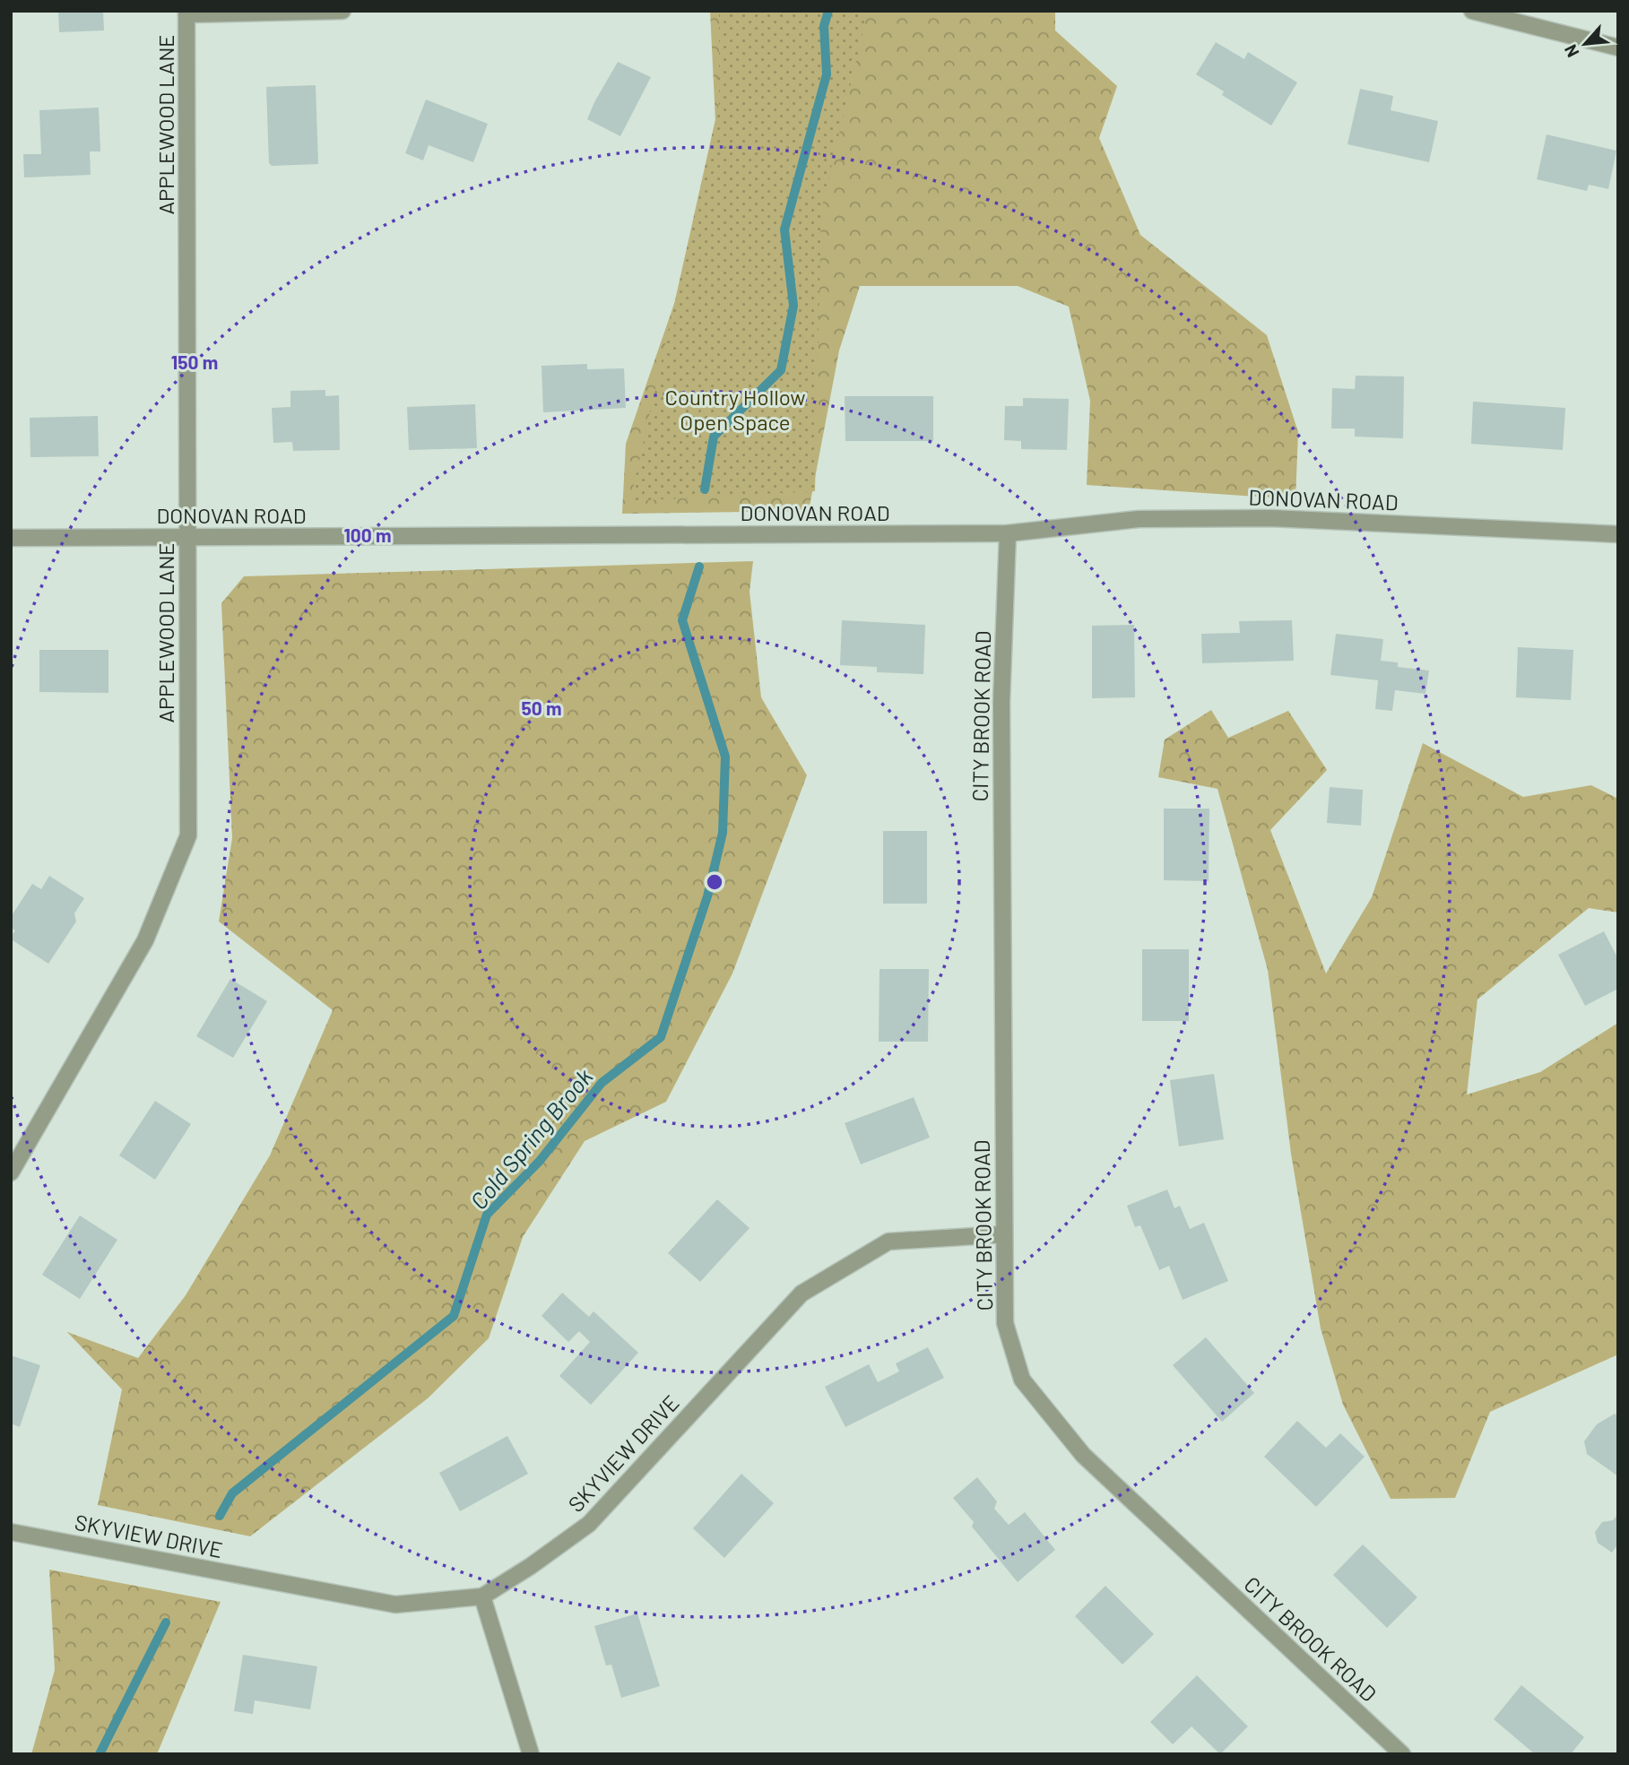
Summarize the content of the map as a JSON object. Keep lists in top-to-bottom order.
{
  "streets": {
    "street": [
      "APPLEWOOD LANE",
      "DONOVAN ROAD",
      "CITY BROOK ROAD",
      "SKYVIEW DRIVE"
    ]
  },
  "crossings": [
    ["APPLEWOOD LANE", "DONOVAN ROAD"],
    ["DONOVAN ROAD", "CITY BROOK ROAD"],
    ["CITY BROOK ROAD", "SKYVIEW DRIVE"]
  ],
  "water": ["Cold Spring Brook"],
  "parks": ["Country Hollow Open Space"],
  "north": "bottom left",
  "rings": ["150 m", "100 m", "50 m"]
}
